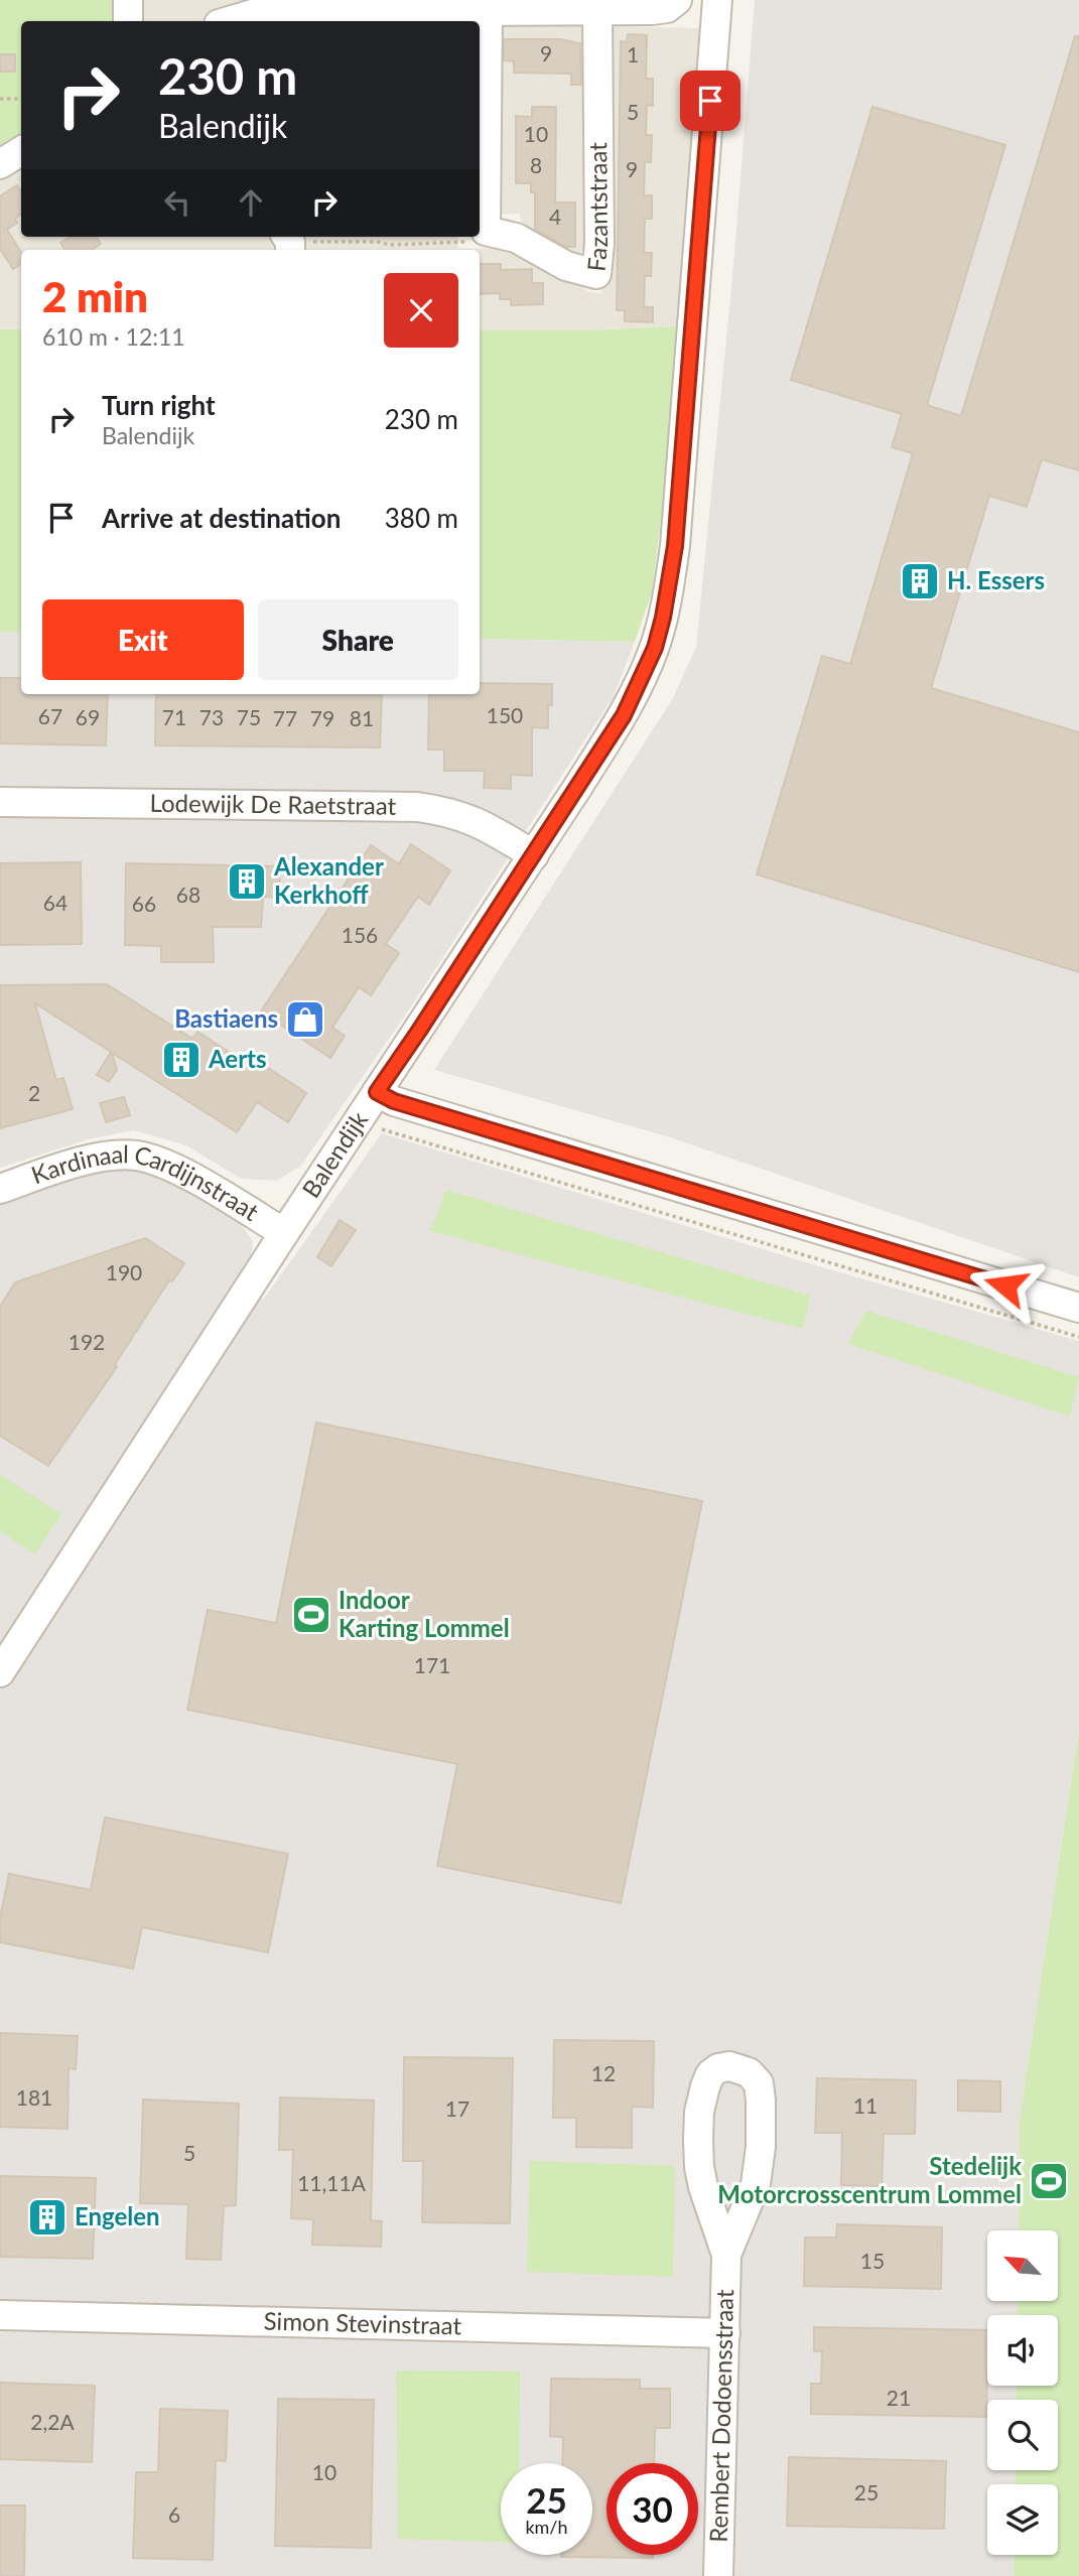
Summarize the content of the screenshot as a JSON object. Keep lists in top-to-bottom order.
{
  "streets": {
    "street": [
      "Fazantstraat",
      "Lodewijk De Raetstraat",
      "Balendijk",
      "Kardinaal Cardijnstraat",
      "Simon Stevinstraat",
      "Rembert Dodoensstraat"
    ]
  },
  "crossings": [
    ["Lodewijk De Raetstraat", "Balendijk"],
    ["Balendijk", "Kardinaal Cardijnstraat"],
    ["Simon Stevinstraat", "Rembert Dodoensstraat"]
  ],
  "places": {
    "building": [
      "H. Essers",
      "Alexander Kerkhoff",
      "Aerts",
      "Engelen"
    ],
    "shop": ["Bastiaens"],
    "sports": ["Indoor Karting Lommel", "Stedelijk Motorcrosscentrum Lommel"]
  },
  "house_numbers": [
    "9",
    "1",
    "5",
    "10",
    "8",
    "9",
    "4",
    "150",
    "67",
    "69",
    "71",
    "73",
    "75",
    "77",
    "79",
    "81",
    "68",
    "64",
    "66",
    "156",
    "2",
    "190",
    "192",
    "171",
    "12",
    "181",
    "11",
    "17",
    "5",
    "11,11A",
    "15",
    "21",
    "2,2A",
    "10",
    "25",
    "6"
  ],
  "north": "top left",
  "page": {
    "turn": ["230 m", "Balendijk"],
    "heading": ["2 min", "610 m · 12:11"],
    "list": [
      {
        "name": "Turn right",
        "note": "Balendijk",
        "value": "230 m"
      },
      {
        "name": "Arrive at destination",
        "value": "380 m"
      }
    ],
    "buttons": ["Exit", "Share"],
    "speed": "25 km/h",
    "limit": "30"
  }
}
